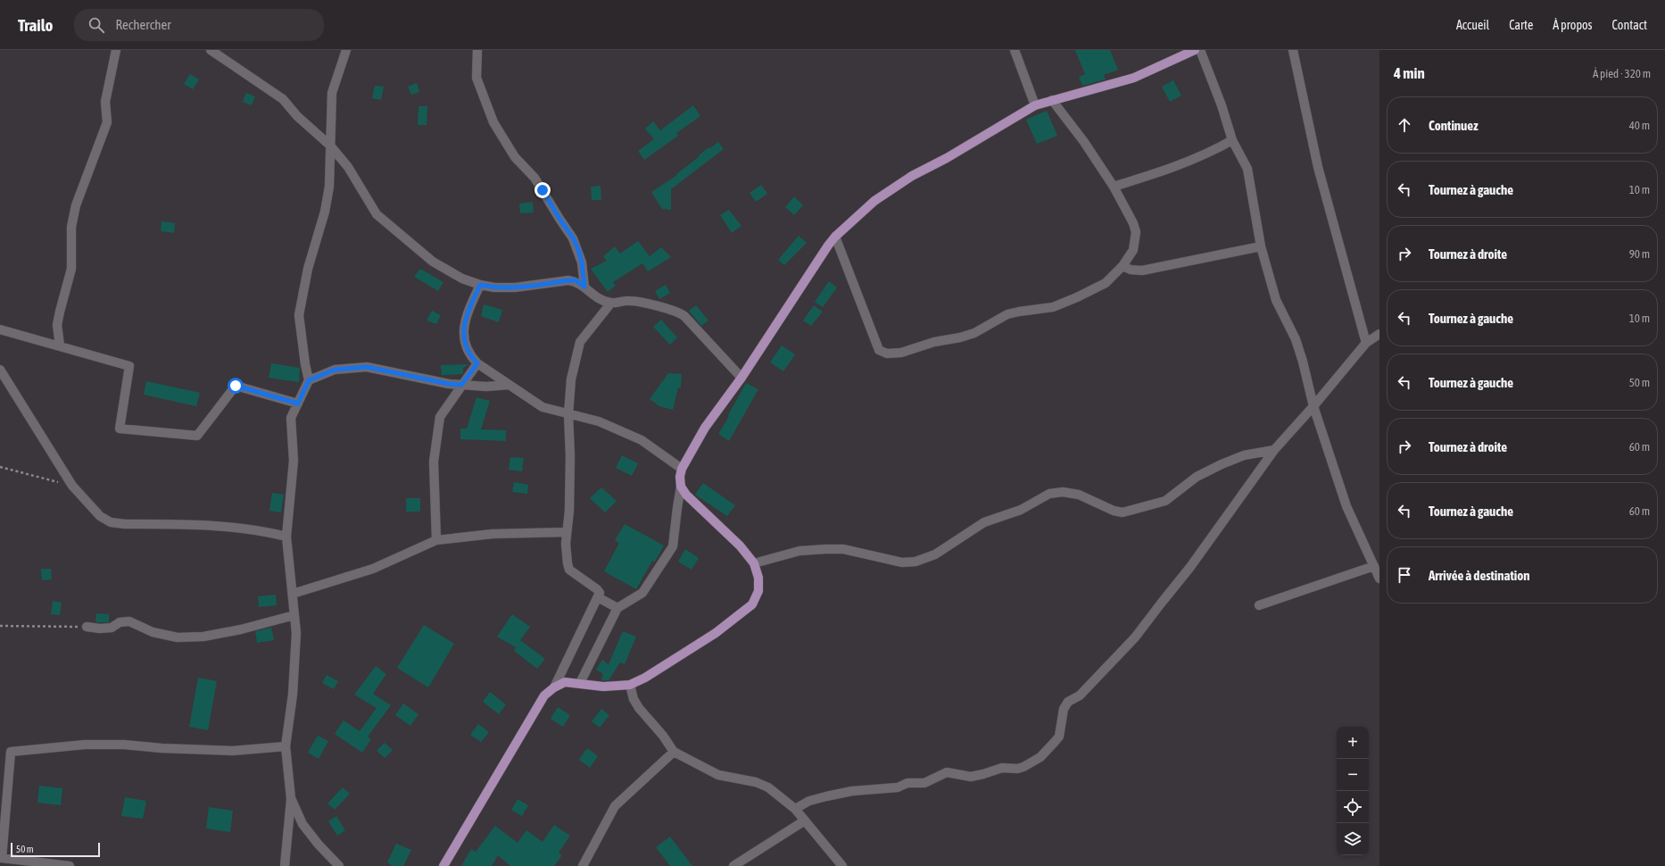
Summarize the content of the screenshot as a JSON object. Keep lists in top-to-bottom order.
{
  "scale_bar": "50 m",
  "page": {
    "header": "Trailo",
    "search": "Rechercher",
    "nav": [
      "Accueil",
      "Carte",
      "À propos",
      "Contact"
    ],
    "heading": ["4 min", "À pied · 320 m"],
    "list": [
      ["Continuez", "40 m"],
      ["Tournez à gauche", "10 m"],
      ["Tournez à droite", "90 m"],
      ["Tournez à gauche", "10 m"],
      ["Tournez à gauche", "50 m"],
      ["Tournez à droite", "60 m"],
      ["Tournez à gauche", "60 m"],
      "Arrivée à destination"
    ],
    "map_buttons": ["+", "−"],
    "scale": "50 m"
  }
}
